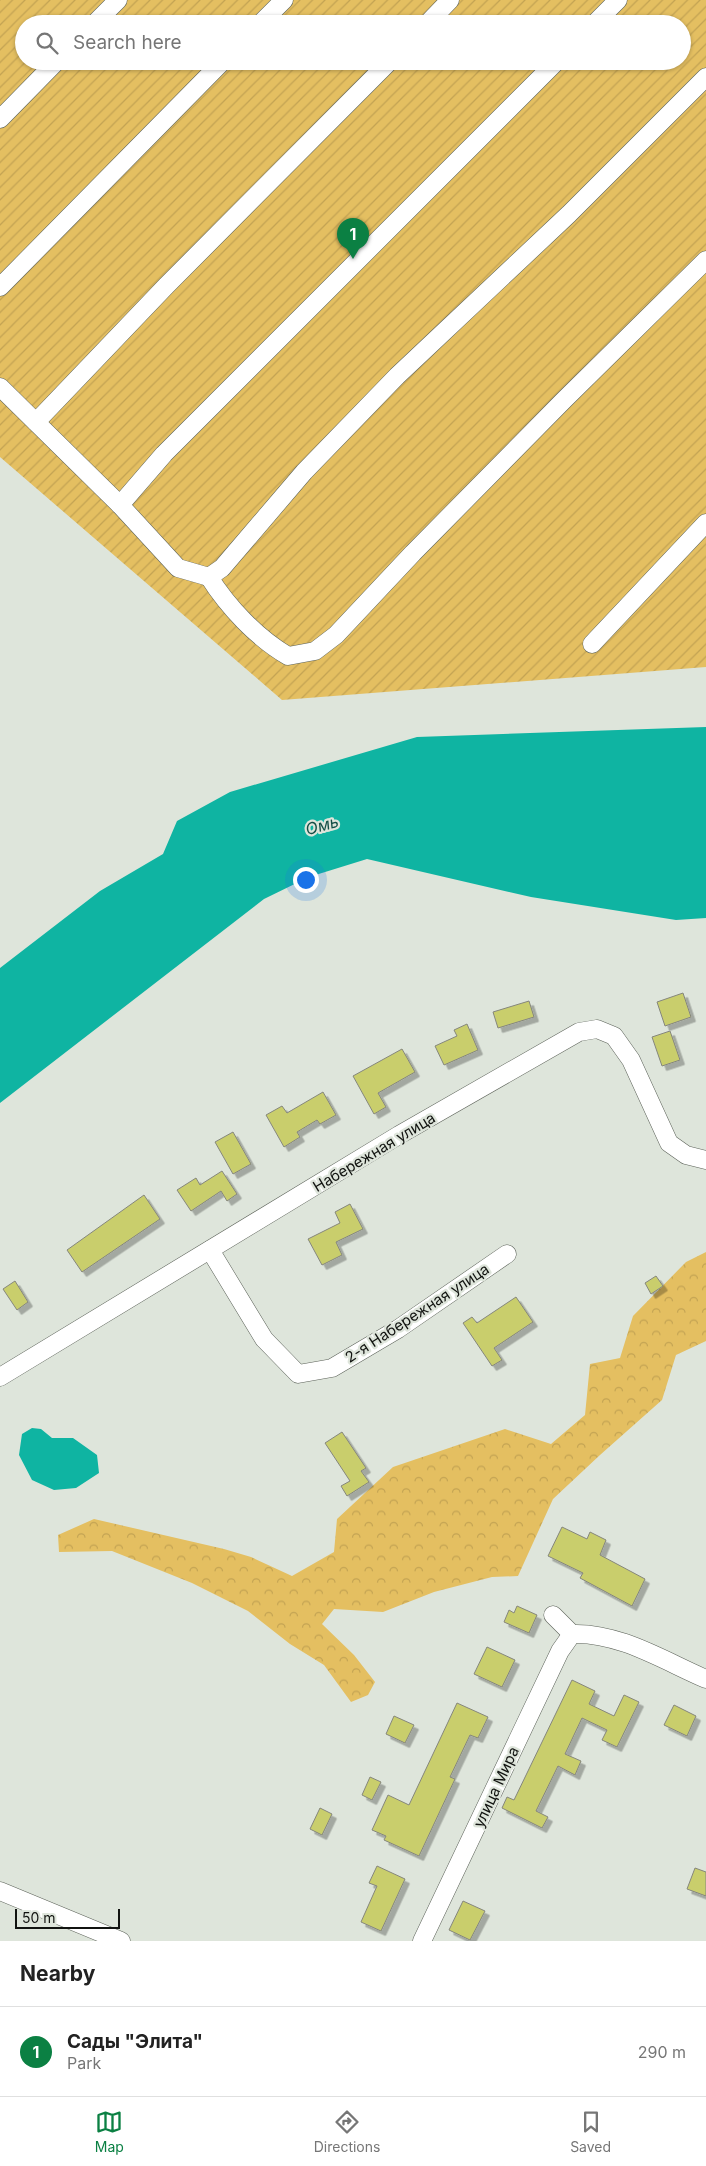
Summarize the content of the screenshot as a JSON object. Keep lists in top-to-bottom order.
{
  "streets": {
    "street": ["Набережная улица", "2-я Набережная улица", "улица Мира"]
  },
  "crossings": [
    ["Набережная улица", "2-я Набережная улица"]
  ],
  "water": ["Омь"],
  "scale_bar": "50 m",
  "page": {
    "search": "Search here",
    "pins": "1",
    "scale": "50 m",
    "heading": "Nearby",
    "list": [
      {
        "mark": "1",
        "name": "Сады \"Элита\"",
        "note": "Park",
        "value": "290 m"
      }
    ],
    "nav": ["Map", "Directions", "Saved"]
  }
}
